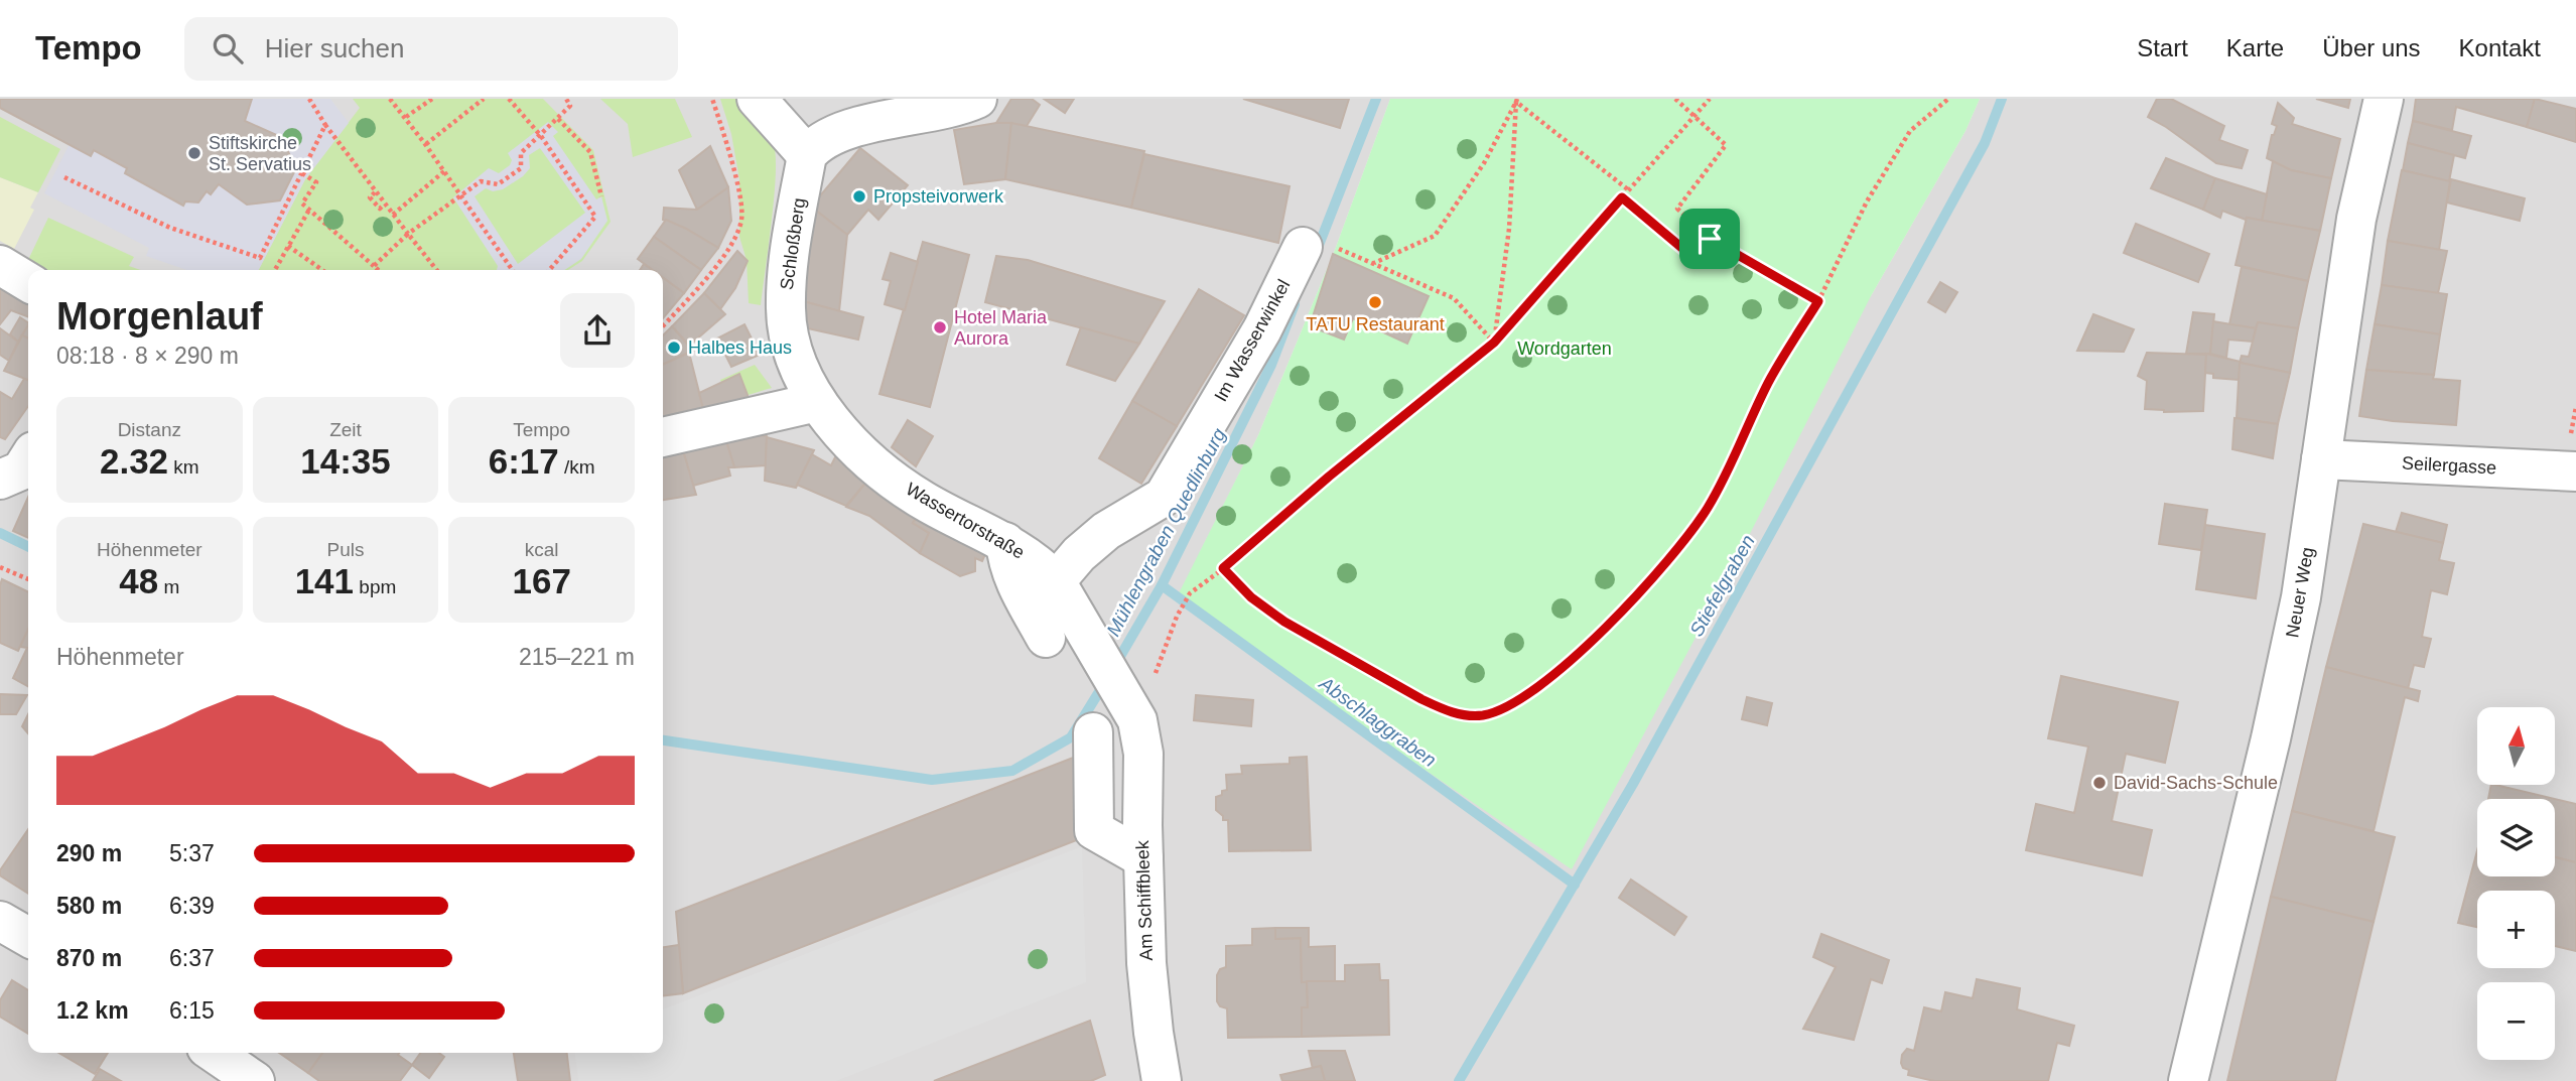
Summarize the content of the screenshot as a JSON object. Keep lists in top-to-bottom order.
{
  "streets": {
    "street": [
      "Schloßberg",
      "Im Wasserwinkel",
      "Seilergasse",
      "Wassertorstraße",
      "Neuer Weg",
      "Am Schiffbleek"
    ]
  },
  "crossings": [
    ["Schloßberg", "Wassertorstraße"],
    ["Im Wasserwinkel", "Wassertorstraße"],
    ["Seilergasse", "Neuer Weg"],
    ["Wassertorstraße", "Am Schiffbleek"]
  ],
  "water": ["Mühlengraben Quedlinburg", "Stiefelgraben", "Abschlaggraben"],
  "parks": ["Wordgarten"],
  "places": [
    "Stiftskirche St. Servatius",
    "Propsteivorwerk",
    "TATU Restaurant",
    "Hotel Maria Aurora",
    "Halbes Haus",
    "David-Sachs-Schule"
  ],
  "north": "top",
  "page": {
    "header": "Tempo",
    "search": "Hier suchen",
    "nav": [
      "Start",
      "Karte",
      "Über uns",
      "Kontakt"
    ],
    "heading": ["Morgenlauf", "08:18 · 8 × 290 m"],
    "stats": [
      ["Distanz", "2.32 km"],
      ["Zeit", "14:35"],
      ["Tempo", "6:17 /km"],
      ["Höhenmeter", "48 m"],
      ["Puls", "141 bpm"],
      ["kcal", "167"]
    ],
    "chart": ["Höhenmeter", "215–221 m"],
    "map_buttons": ["+", "−"],
    "list": [
      {
        "name": "290 m",
        "note": "5:37"
      },
      {
        "name": "580 m",
        "note": "6:39"
      },
      {
        "name": "870 m",
        "note": "6:37"
      },
      {
        "name": "1.2 km",
        "note": "6:15"
      }
    ]
  }
}
